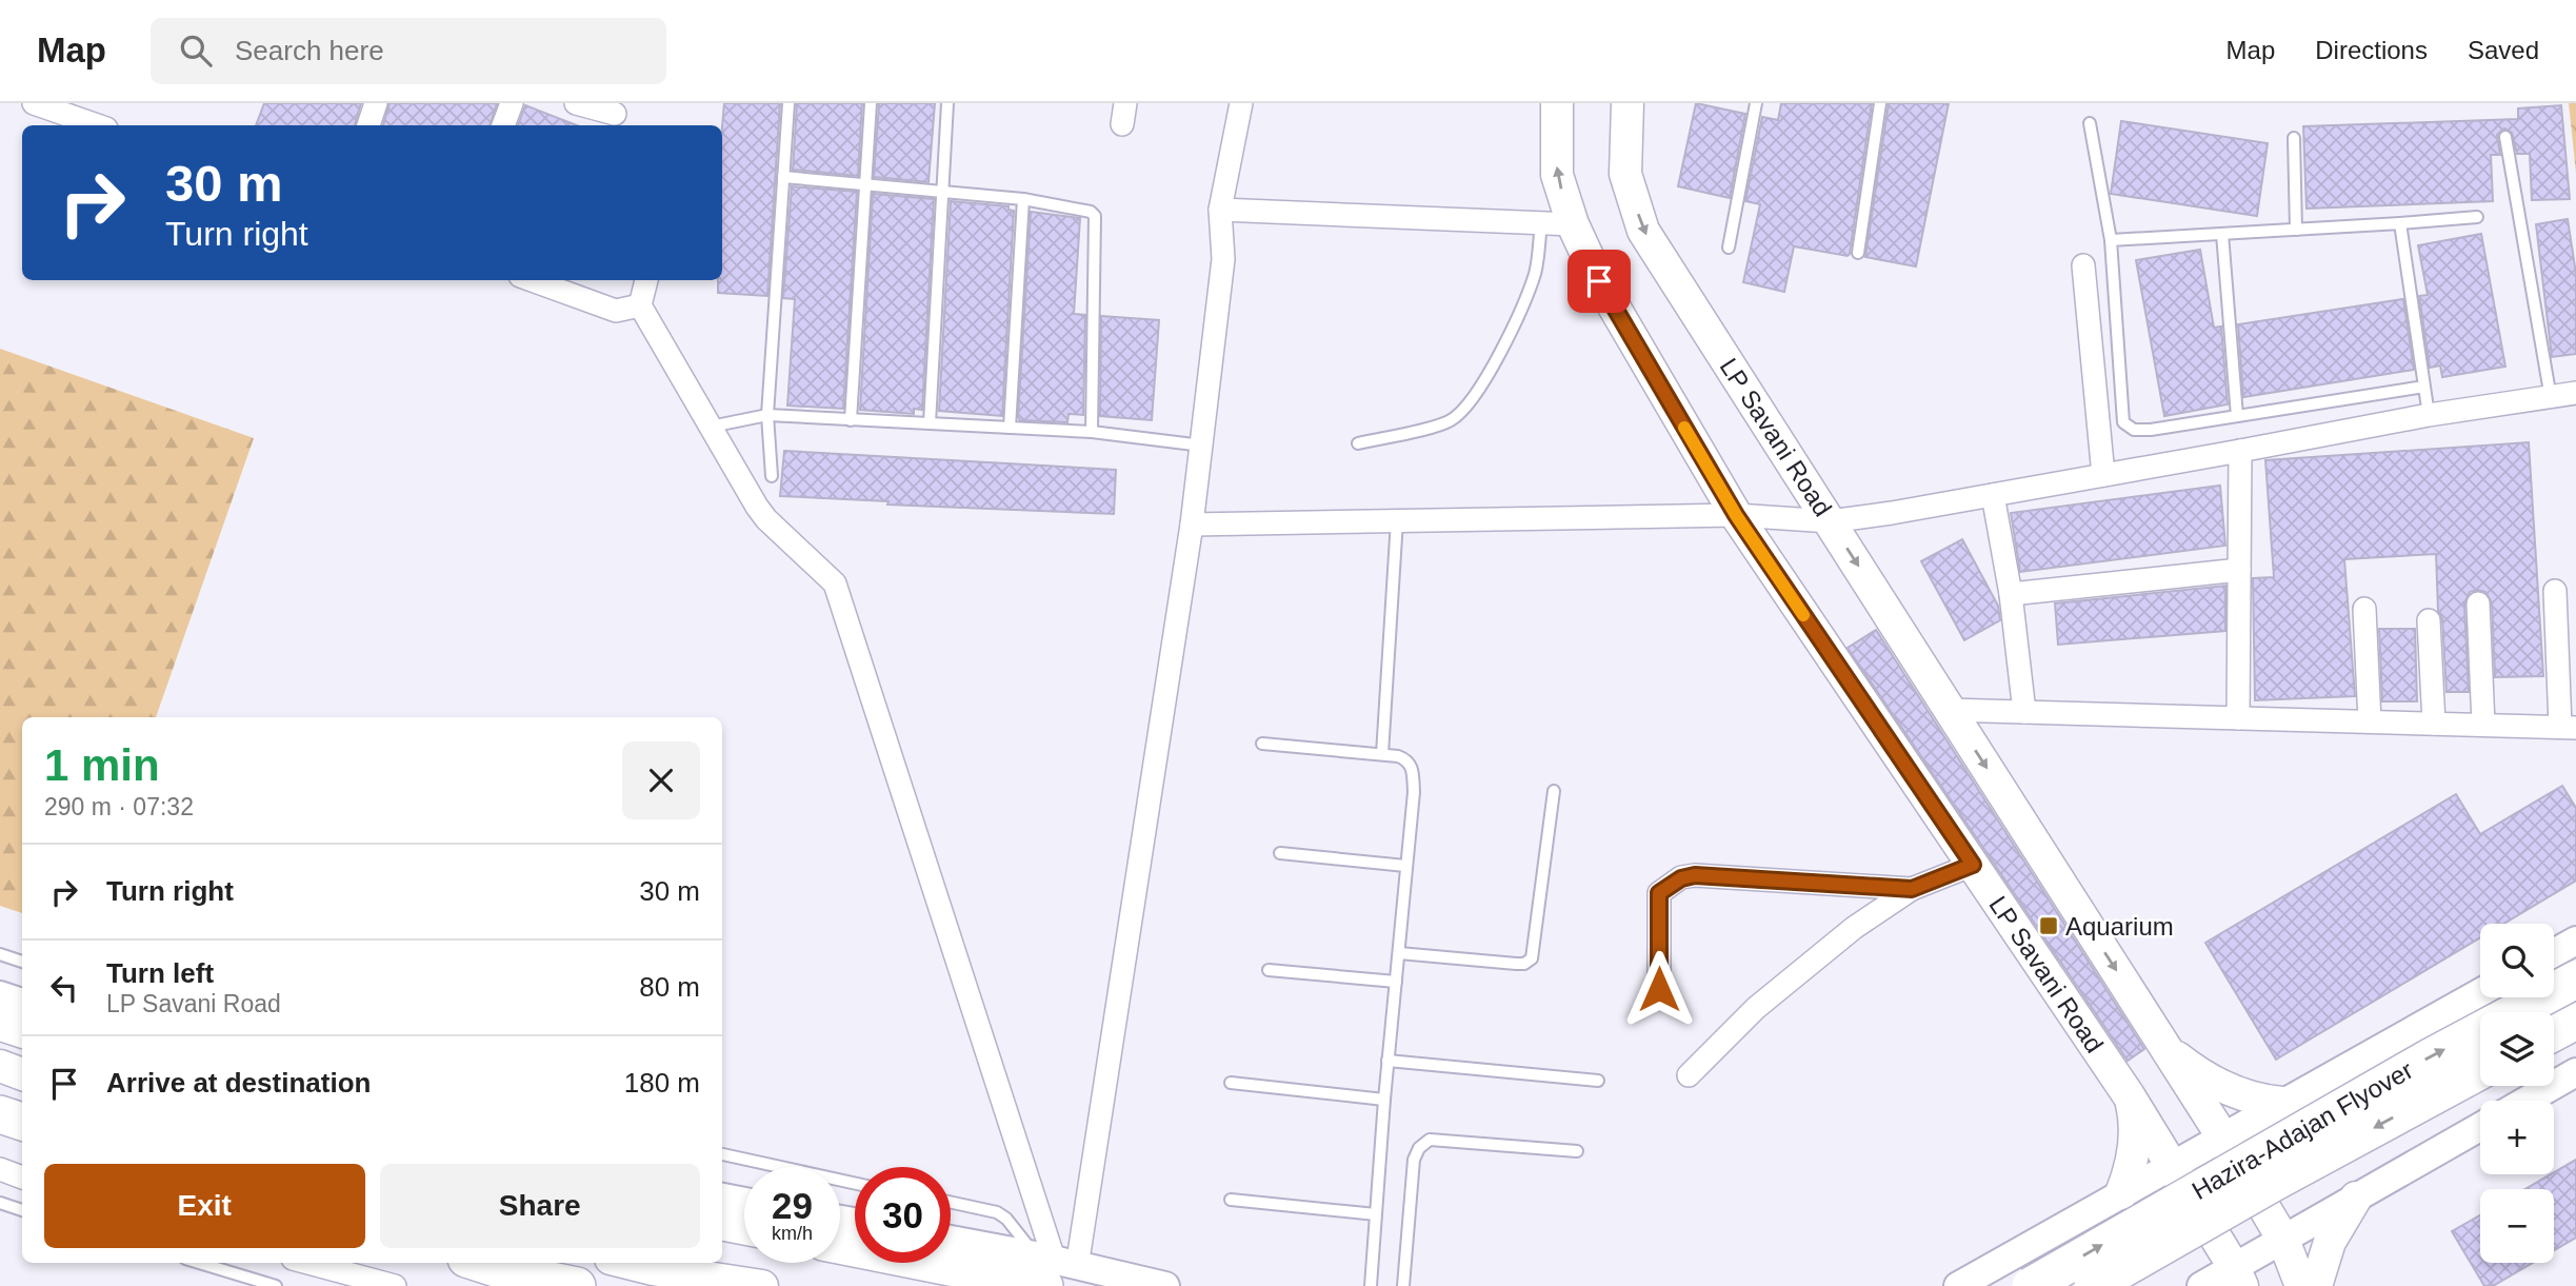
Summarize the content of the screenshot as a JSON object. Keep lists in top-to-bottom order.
{
  "streets": {
    "highway": ["Hazira-Adajan Flyover"],
    "main road": ["LP Savani Road"]
  },
  "places": {
    "transit": ["Aquarium"]
  },
  "page": {
    "header": "Map",
    "search": "Search here",
    "nav": ["Map", "Directions", "Saved"],
    "turn": ["30 m", "Turn right"],
    "heading": ["1 min", "290 m · 07:32"],
    "list": [
      {
        "name": "Turn right",
        "value": "30 m"
      },
      {
        "name": "Turn left",
        "note": "LP Savani Road",
        "value": "80 m"
      },
      {
        "name": "Arrive at destination",
        "value": "180 m"
      }
    ],
    "map_buttons": ["+", "−"],
    "buttons": ["Exit", "Share"],
    "speed": "29 km/h",
    "limit": "30"
  }
}
